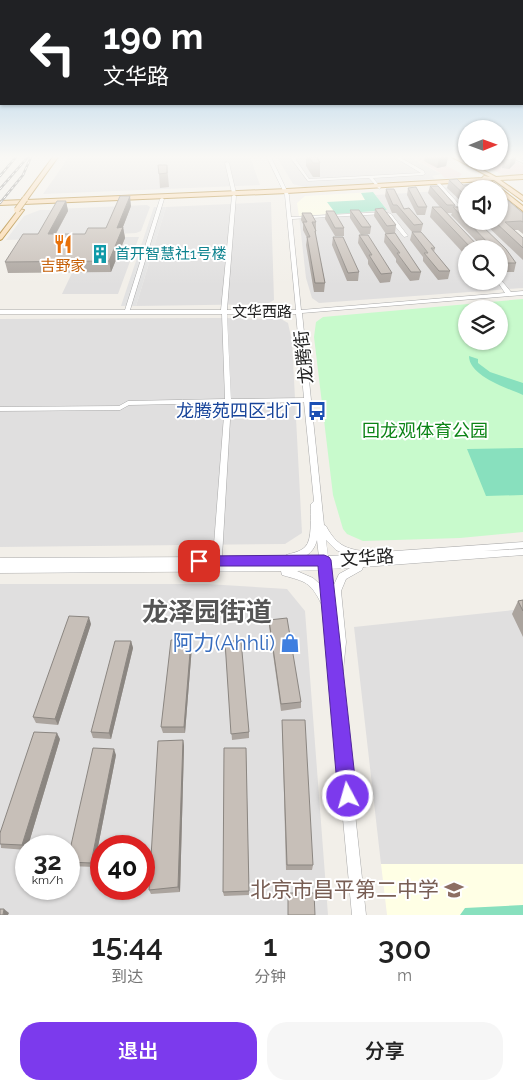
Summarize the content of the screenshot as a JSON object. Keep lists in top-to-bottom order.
{
  "streets": {
    "street": ["文华西路", "龙腾街", "文华路"]
  },
  "crossings": [
    ["文华西路", "龙腾街"],
    ["龙腾街", "文华路"]
  ],
  "districts": ["龙泽园街道"],
  "parks": ["回龙观体育公园"],
  "places": {
    "restaurant": ["吉野家"],
    "building": ["首开智慧社1号楼"],
    "bus stop": ["龙腾苑四区北门"],
    "shop": ["阿力(Ahhli)"],
    "school or university": ["北京市昌平第二中学"]
  },
  "north": "right",
  "page": {
    "turn": ["190 m", "文华路"],
    "speed": "32 km/h",
    "limit": "40",
    "eta": [
      "15:44",
      "到达",
      "1",
      "分钟",
      "300",
      "m"
    ],
    "buttons": ["退出", "分享"]
  }
}
